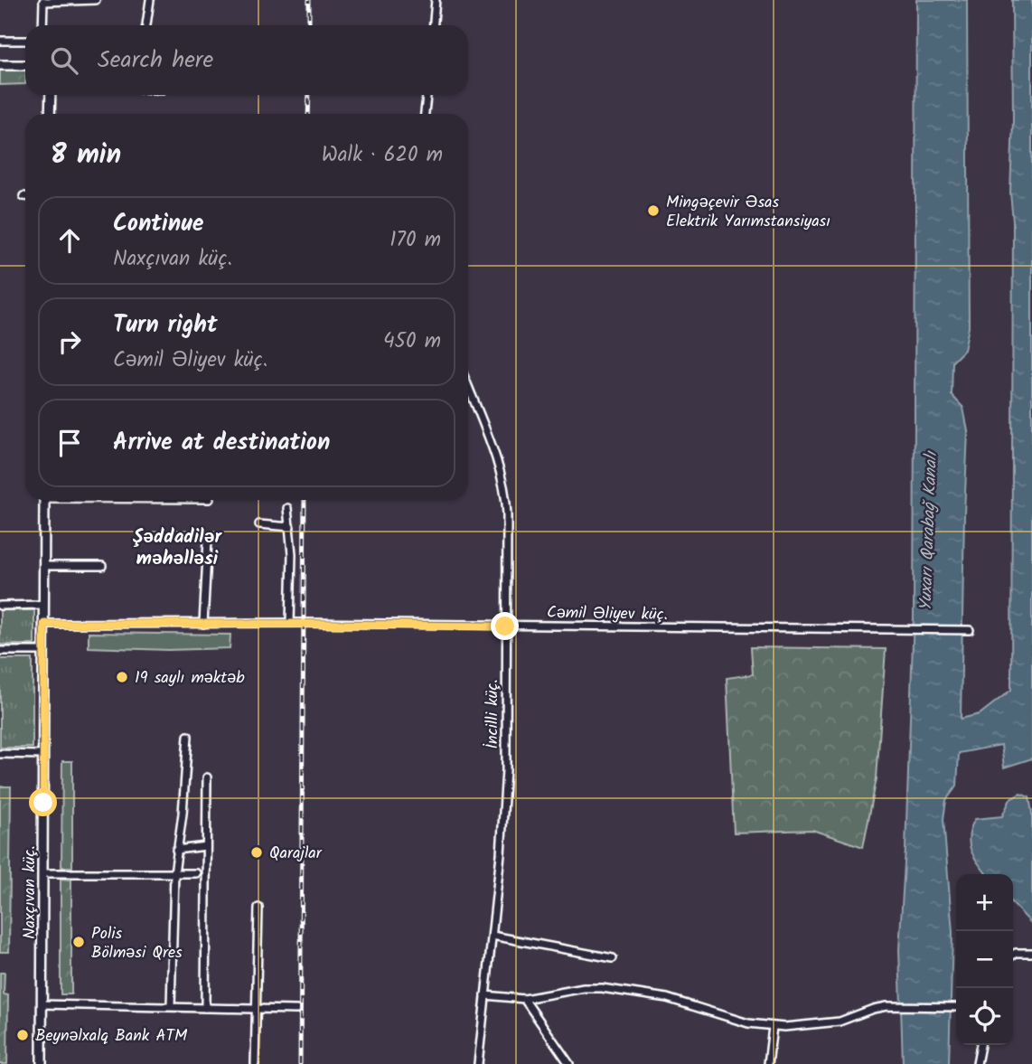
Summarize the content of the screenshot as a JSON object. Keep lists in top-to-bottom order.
{
  "streets": {
    "street": ["Cəmil Əliyev küç.", "İncilli küç.", "Naxçıvan küç."]
  },
  "crossings": [
    ["Cəmil Əliyev küç.", "İncilli küç."],
    ["Cəmil Əliyev küç.", "Naxçıvan küç."]
  ],
  "districts": ["Şəddadilər məhəlləsi"],
  "water": ["Yuxarı Qarabağ Kanalı"],
  "places": [
    "Mingəçevir Əsas Elektrik Yarımstansiyası",
    "19 saylı məktəb",
    "Qarajlar",
    "Polis Bölməsi Qres",
    "Beynəlxalq Bank ATM"
  ],
  "page": {
    "search": "Search here",
    "heading": ["8 min", "Walk · 620 m"],
    "list": [
      ["Continue", "Naxçıvan küç.", "170 m"],
      ["Turn right", "Cəmil Əliyev küç.", "450 m"],
      "Arrive at destination"
    ],
    "map_buttons": ["+", "−"]
  }
}
